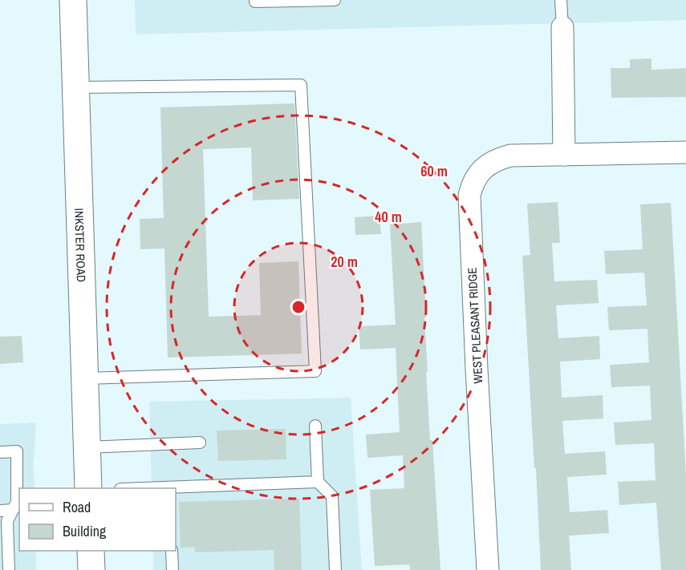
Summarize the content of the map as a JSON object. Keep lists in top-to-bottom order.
{
  "streets": {
    "main road": ["INKSTER ROAD"],
    "street": ["WEST PLEASANT RIDGE"]
  },
  "legend": ["Road", "Building"],
  "rings": ["60 m", "40 m", "20 m"]
}
